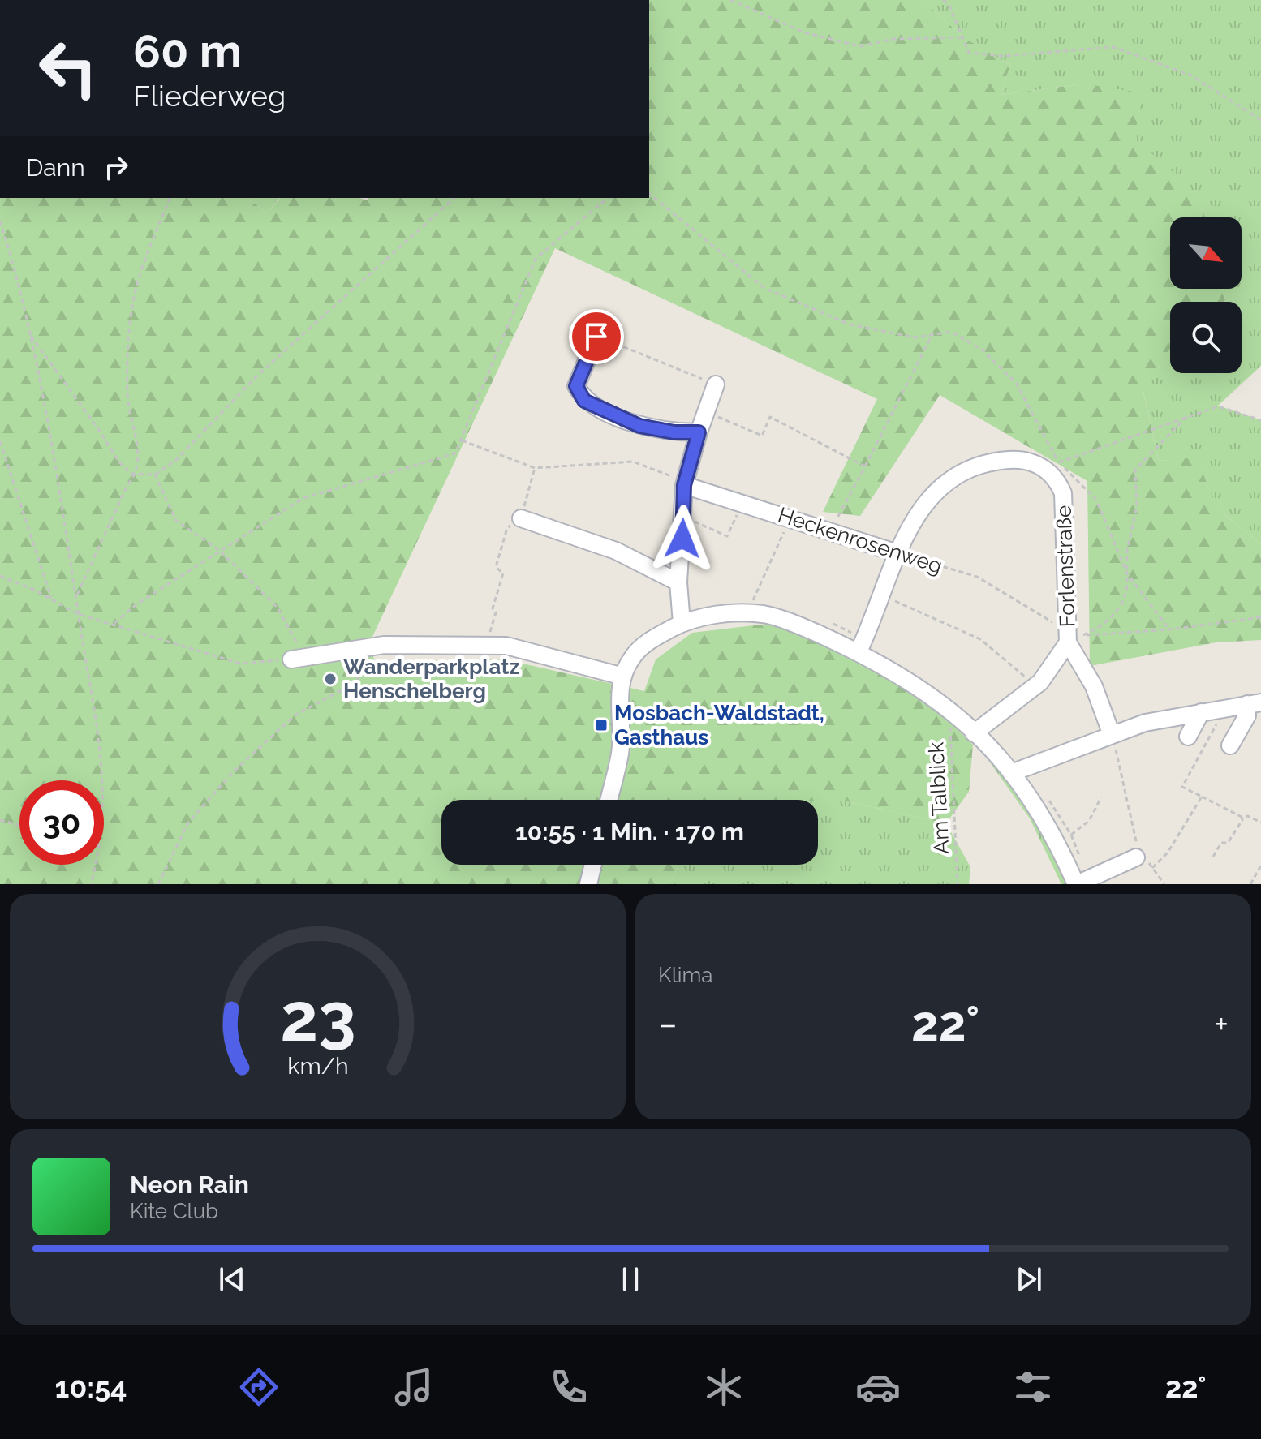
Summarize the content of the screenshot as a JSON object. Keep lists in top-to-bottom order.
{
  "streets": {
    "street": ["Heckenrosenweg", "Forlenstraße"],
    "path": ["Am Talblick"]
  },
  "crossings": [
    ["Heckenrosenweg", "Forlenstraße"]
  ],
  "places": {
    "other": ["Wanderparkplatz Henschelberg"],
    "transit": ["Mosbach-Waldstadt, Gasthaus"]
  },
  "north": "bottom right",
  "page": {
    "turn": ["60 m", "Fliederweg"],
    "then": "Dann",
    "limit": "30",
    "trip": "10:55 · 1 Min. · 170 m",
    "tile": "Klima",
    "heat": ["−", "22°", "+"],
    "song": ["Neon Rain", "Kite Club"],
    "tabs": ["10:54", "22°"],
    "gauge": ["23", "km/h"]
  }
}
